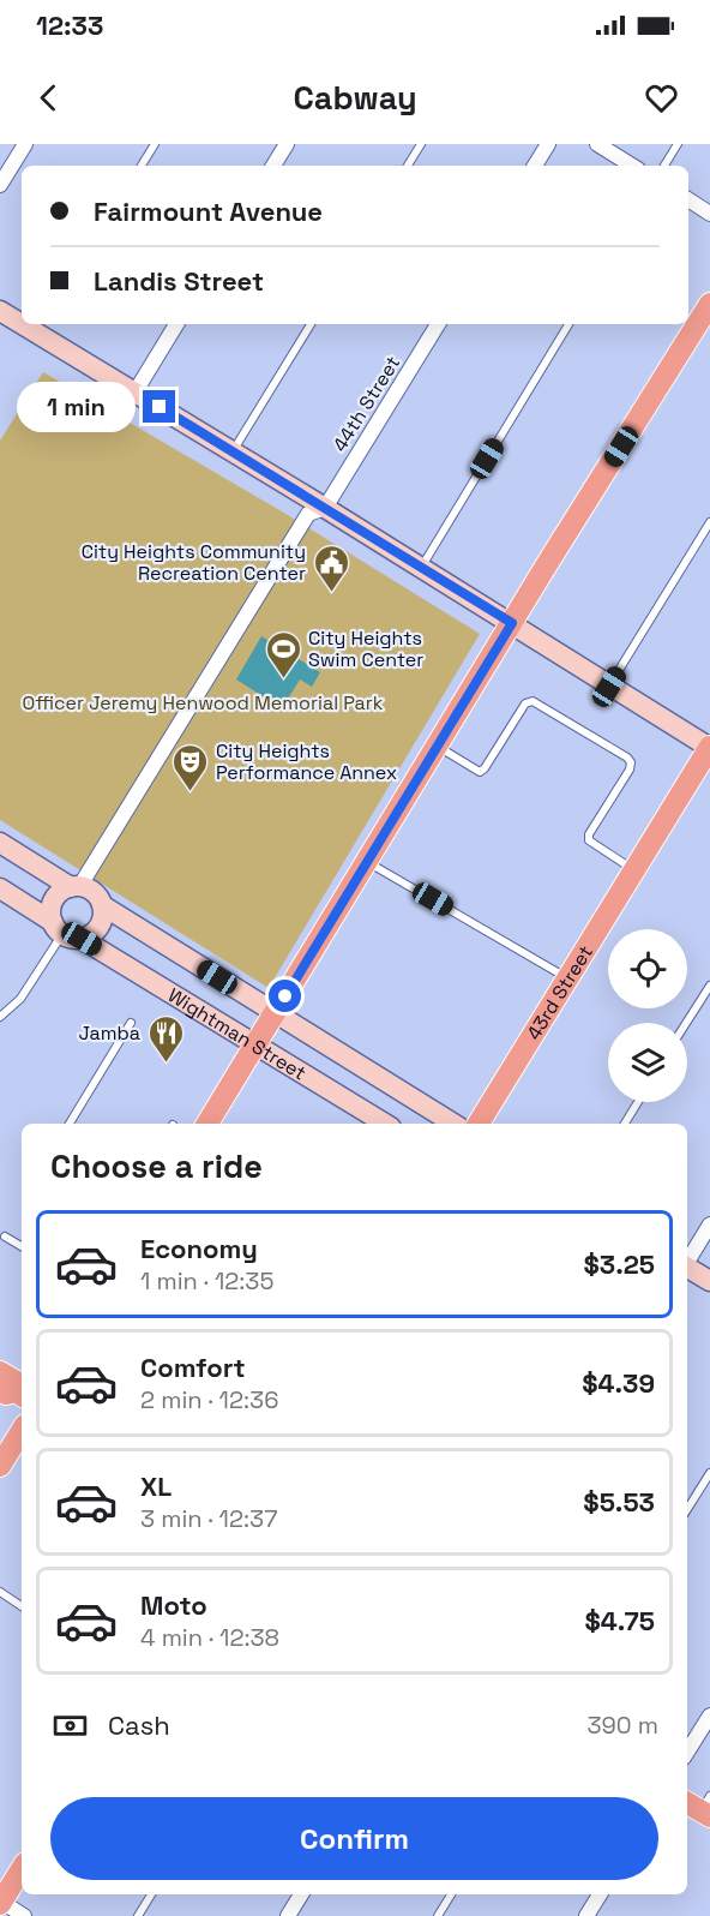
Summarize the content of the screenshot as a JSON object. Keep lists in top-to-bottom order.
{
  "streets": {
    "main road": ["43rd Street", "Wightman Street"],
    "street": ["44th Street"]
  },
  "crossings": [
    ["44th Street", "Wightman Street"]
  ],
  "parks": ["Officer Jeremy Henwood Memorial Park"],
  "places": {
    "public building": ["City Heights Community Recreation Center"],
    "sports": ["City Heights Swim Center"],
    "theatre": ["City Heights Performance Annex"],
    "restaurant": ["Jamba"]
  },
  "page": {
    "status": "12:33",
    "header": "Cabway",
    "banner": ["Fairmount Avenue", "Landis Street"],
    "bubble": "1 min",
    "heading": "Choose a ride",
    "list": [
      {
        "name": "Economy",
        "note": "1 min · 12:35",
        "value": "$3.25"
      },
      {
        "name": "Comfort",
        "note": "2 min · 12:36",
        "value": "$4.39"
      },
      {
        "name": "XL",
        "note": "3 min · 12:37",
        "value": "$5.53"
      },
      {
        "name": "Moto",
        "note": "4 min · 12:38",
        "value": "$4.75"
      }
    ],
    "pay": ["Cash", "390 m"],
    "buttons": "Confirm"
  }
}
